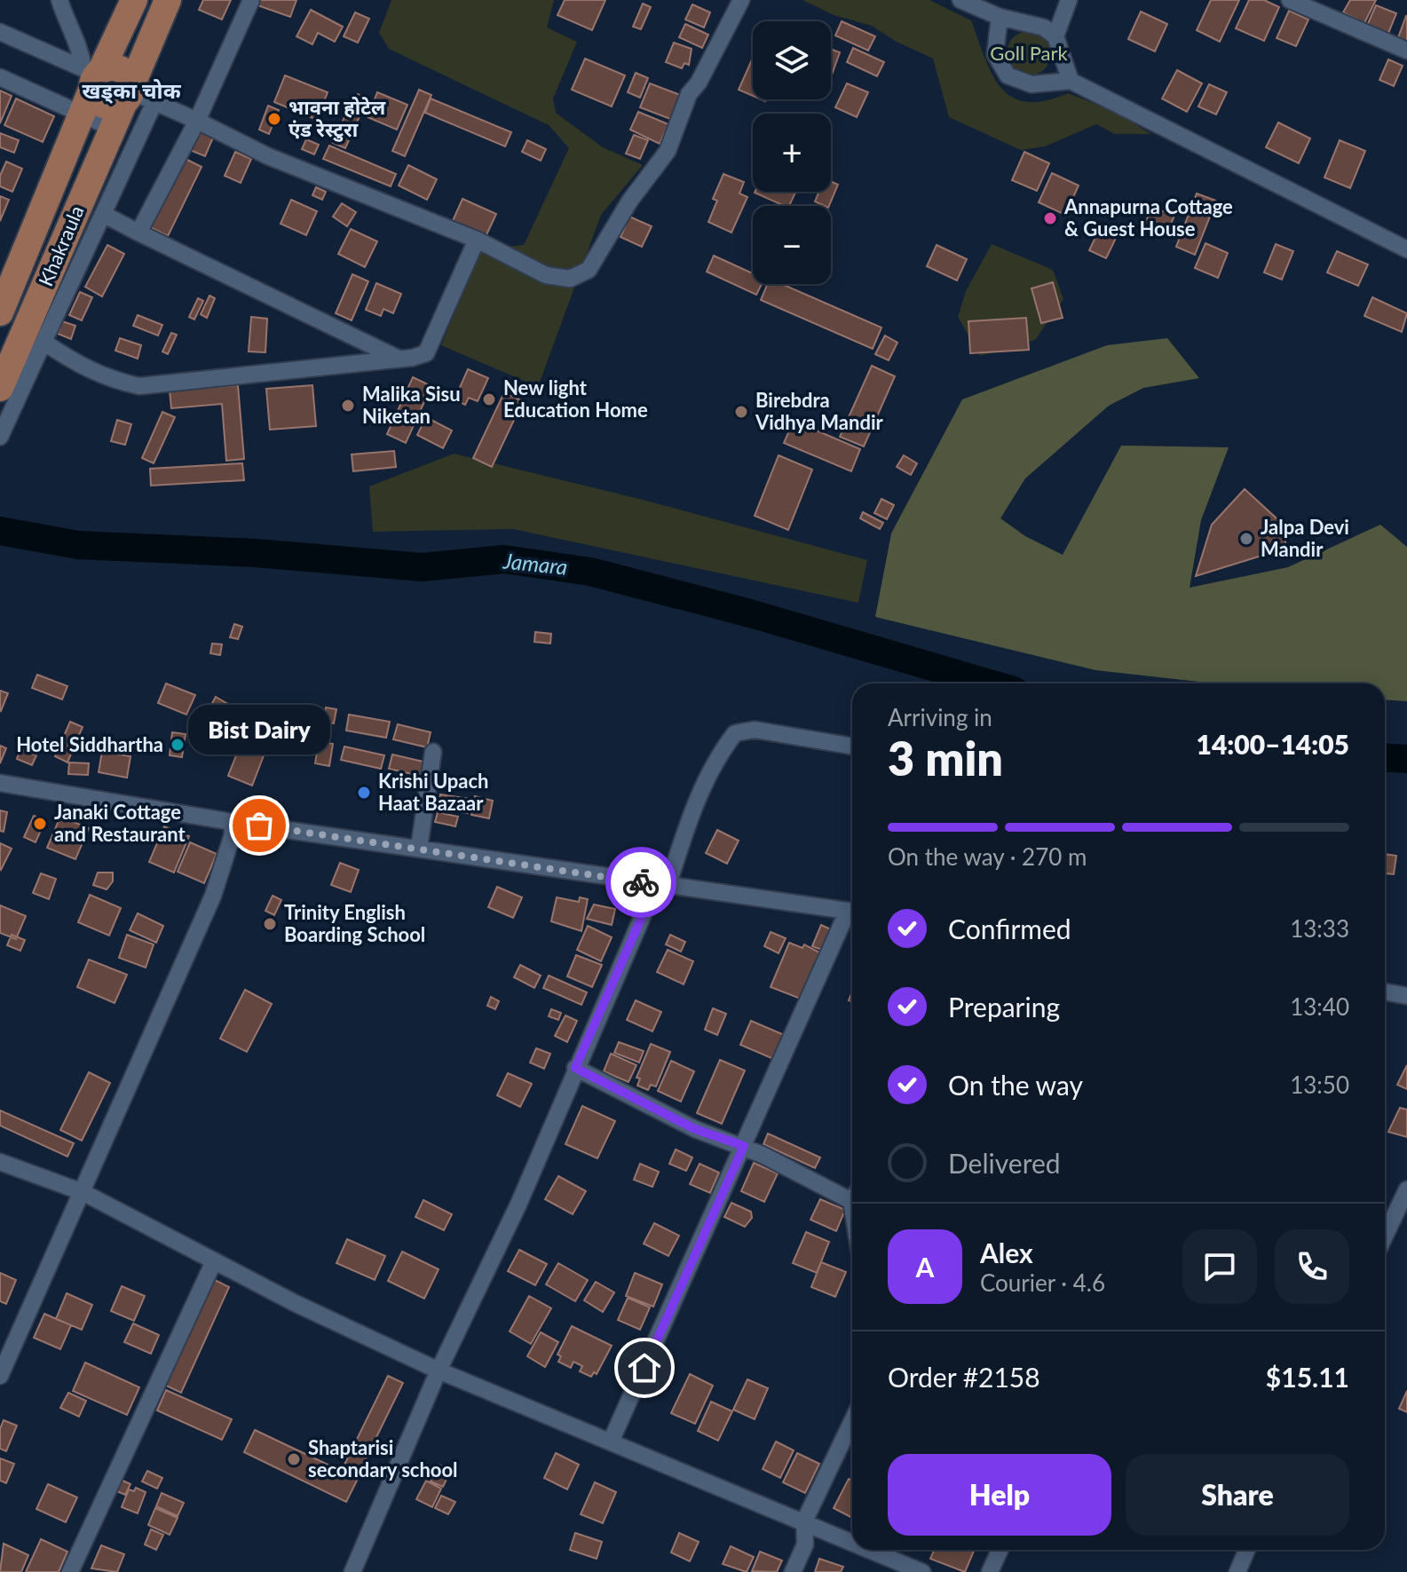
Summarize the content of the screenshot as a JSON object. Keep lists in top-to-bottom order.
{
  "streets": {
    "main road": ["Khakraula"]
  },
  "districts": ["खड्का चोक"],
  "water": ["Jamara"],
  "parks": ["Goll Park"],
  "places": [
    "भावना होटेल एंड रेस्टुरा",
    "Annapurna Cottage & Guest House",
    "New light Education Home",
    "Malika Sisu Niketan",
    "Birebdra Vidhya Mandir",
    "Jalpa Devi Mandir",
    "Hotel Siddhartha",
    "Krishi Upach Haat Bazaar",
    "Janaki Cottage and Restaurant",
    "Bist Dairy",
    "Trinity English Boarding School",
    "Shaptarisi secondary school"
  ],
  "page": {
    "map_buttons": ["+", "−"],
    "heading": ["3 min", "Arriving in", "14:00–14:05"],
    "panel": [
      "Alex",
      "Courier · 4.6",
      "Order #2158",
      "$15.11"
    ],
    "bubble": "Bist Dairy",
    "bar": "On the way · 270 m",
    "list": [
      ["Confirmed", "13:33"],
      ["Preparing", "13:40"],
      ["On the way", "13:50"],
      "Delivered"
    ],
    "round": "A",
    "buttons": ["Help", "Share"]
  }
}
